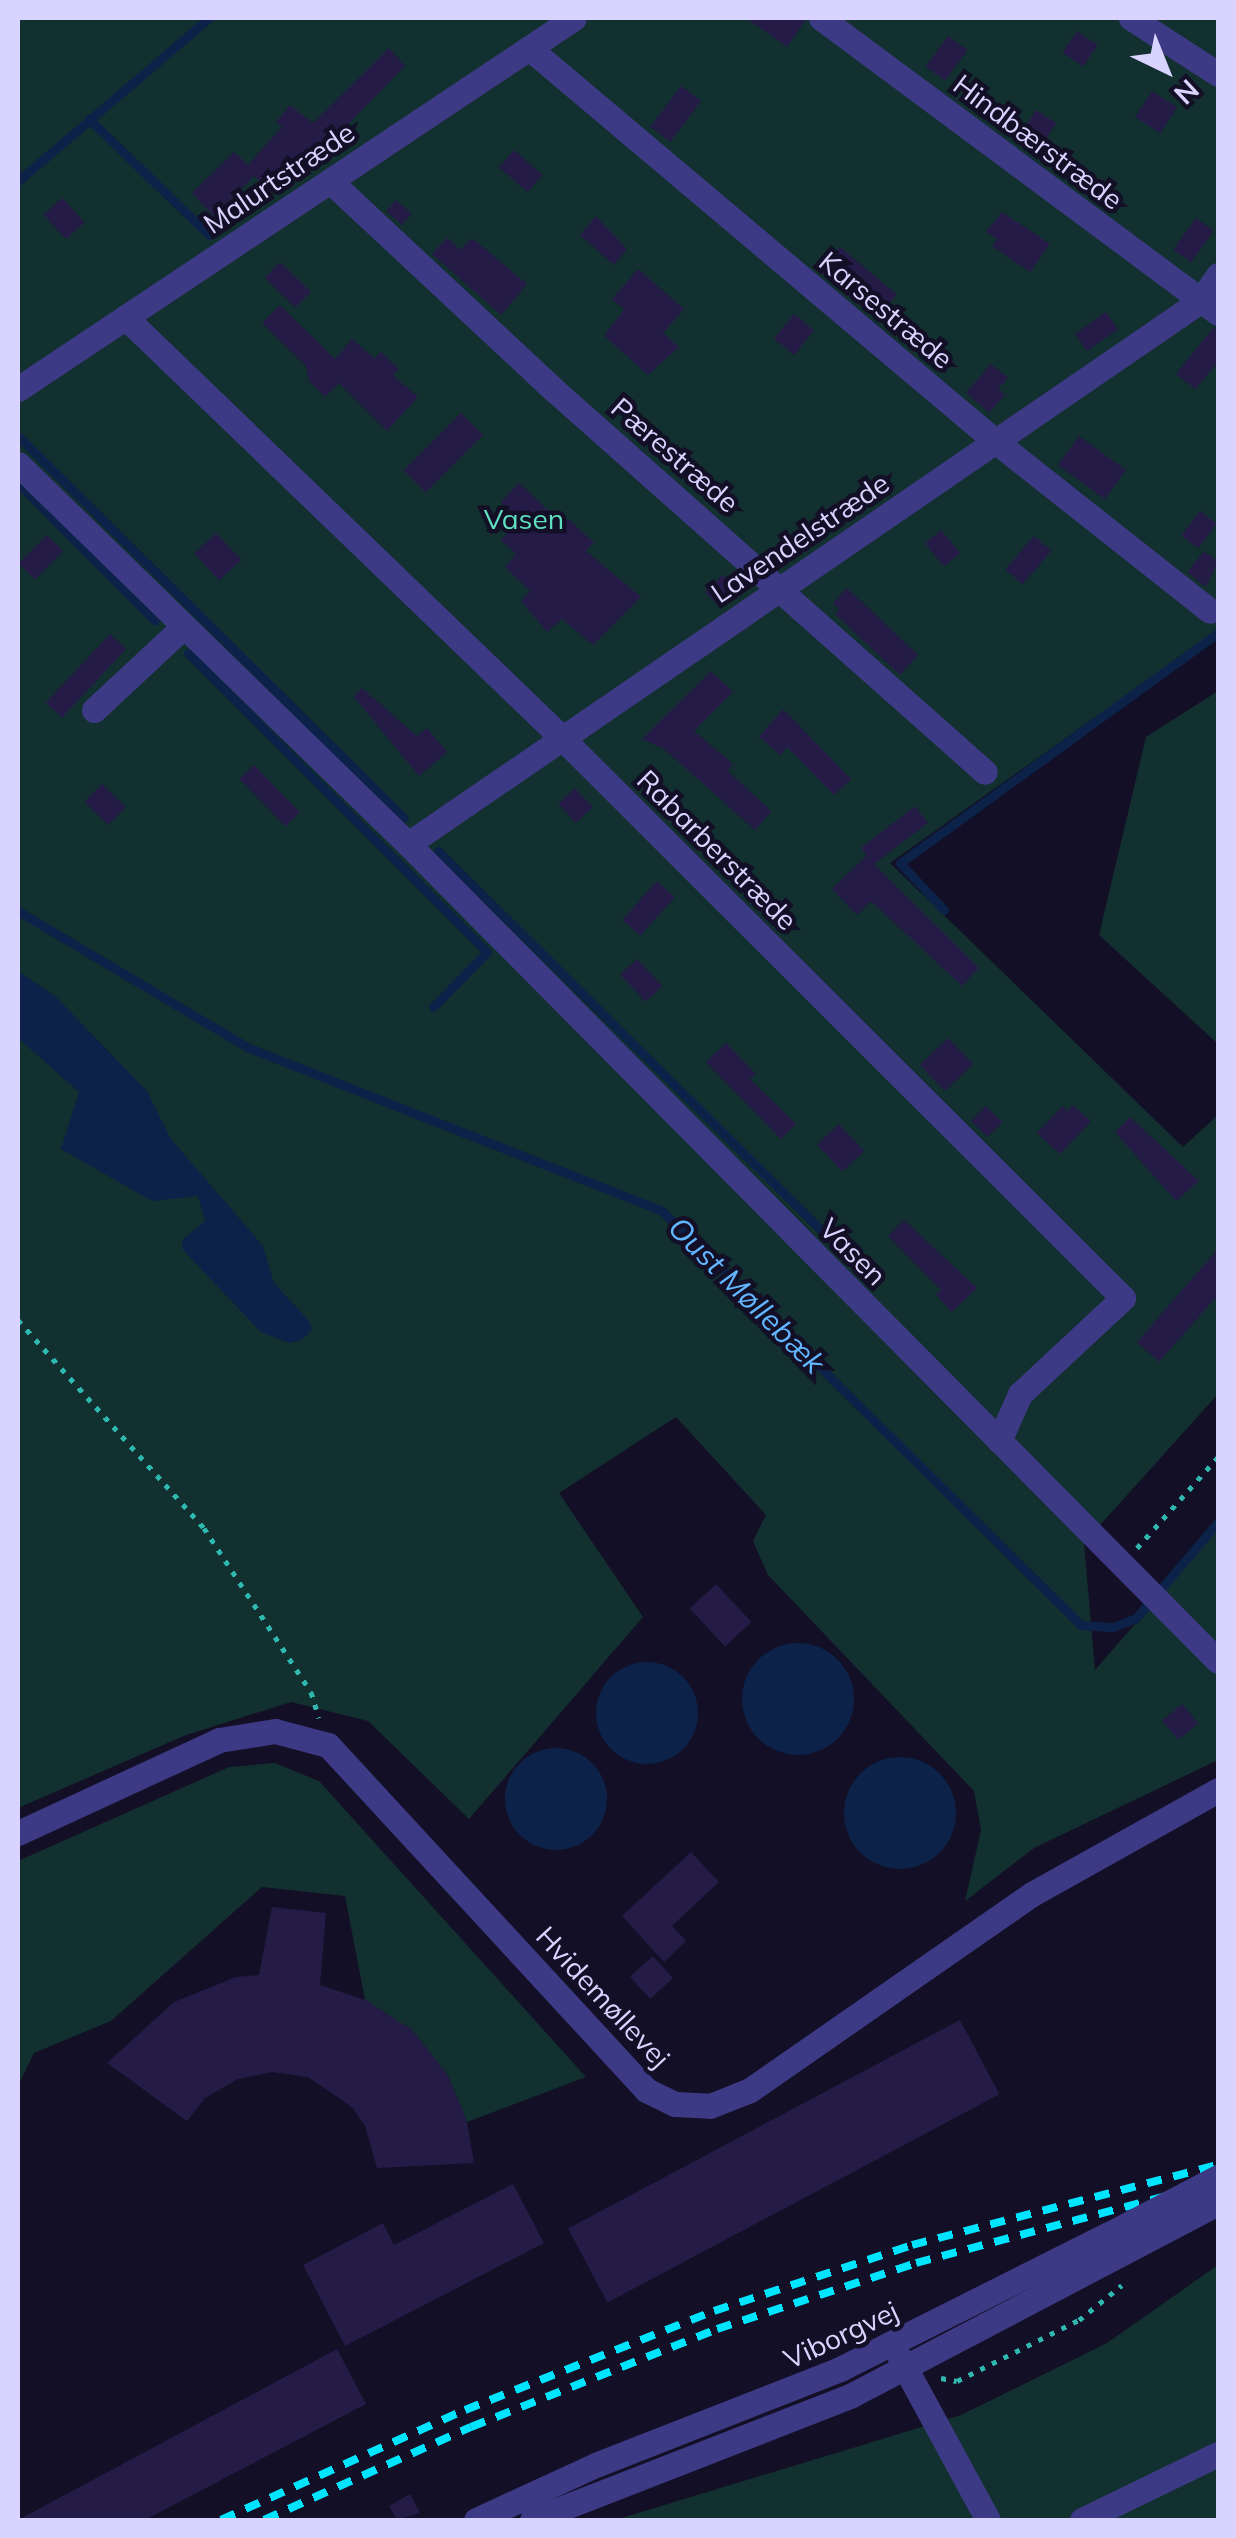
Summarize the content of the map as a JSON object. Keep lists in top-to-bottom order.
{
  "streets": {
    "street": [
      "Hindbærstræde",
      "Malurtstræde",
      "Karsestræde",
      "Pærestræde",
      "Lavendelstræde",
      "Rabarberstræde",
      "Vasen",
      "Hvidemøllevej",
      "Viborgvej"
    ]
  },
  "crossings": [
    ["Hindbærstræde", "Lavendelstræde"],
    ["Malurtstræde", "Karsestræde"],
    ["Malurtstræde", "Pærestræde"],
    ["Malurtstræde", "Rabarberstræde"],
    ["Karsestræde", "Lavendelstræde"],
    ["Pærestræde", "Lavendelstræde"],
    ["Lavendelstræde", "Rabarberstræde"],
    ["Lavendelstræde", "Vasen"],
    ["Rabarberstræde", "Vasen"]
  ],
  "water": ["Oust Møllebæk"],
  "parks": ["Vasen"],
  "north": "bottom right"
}
